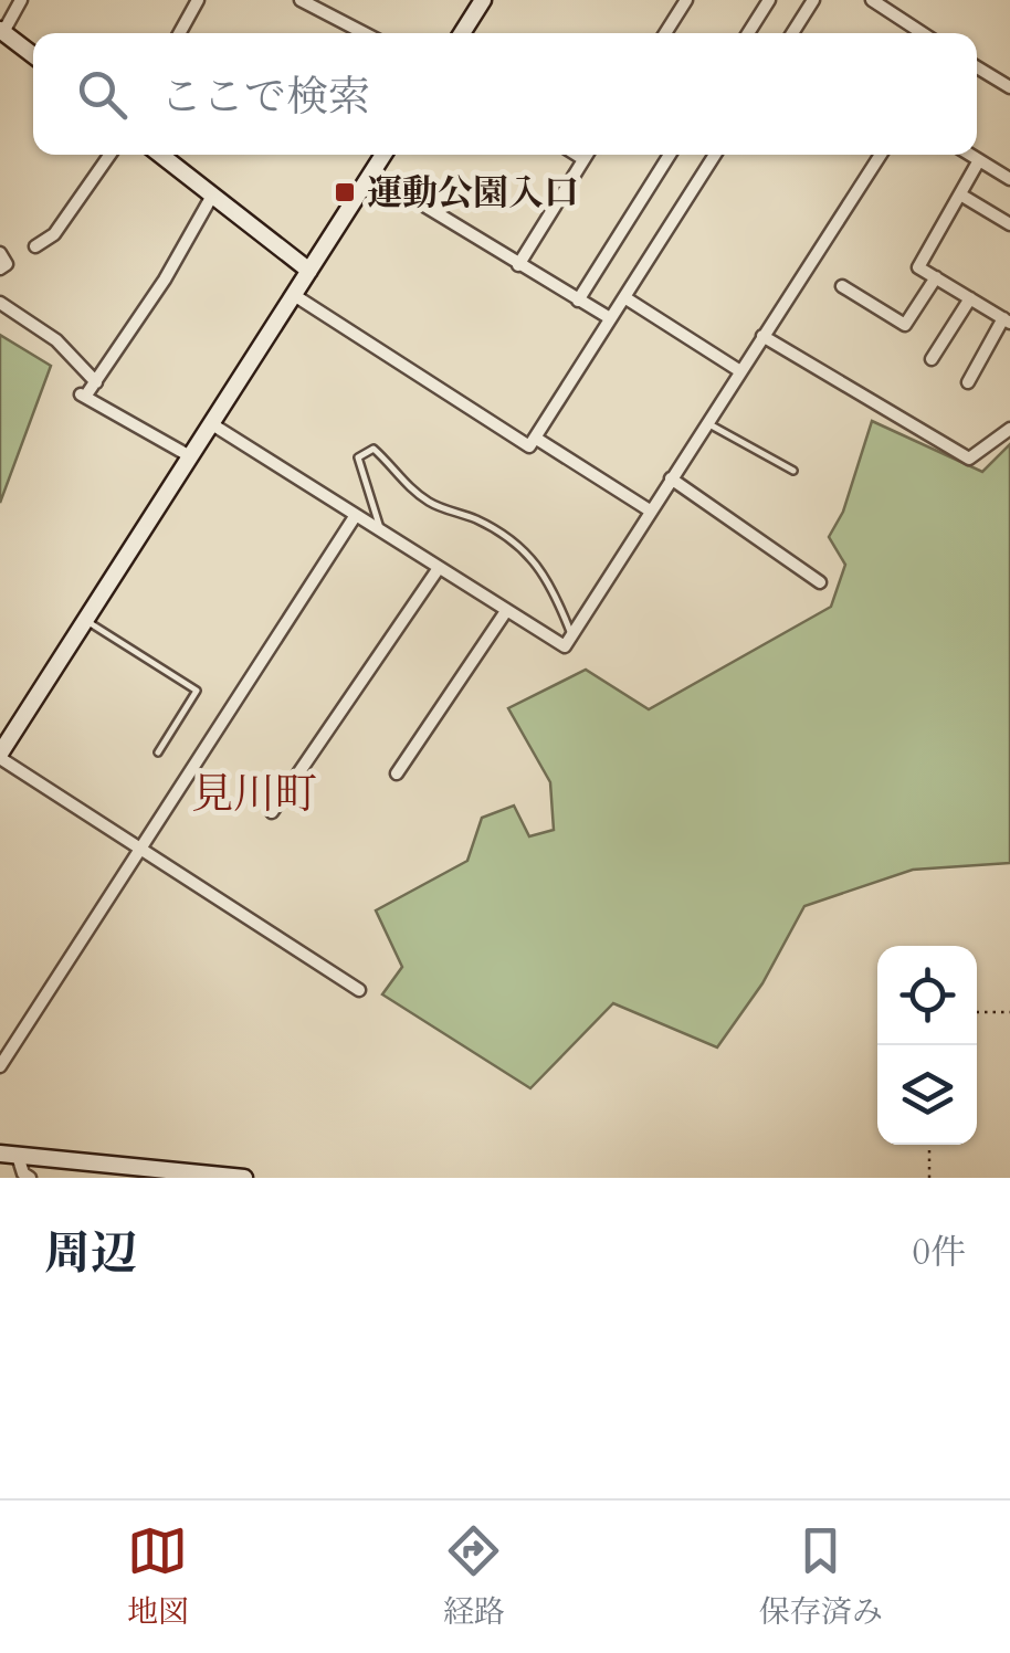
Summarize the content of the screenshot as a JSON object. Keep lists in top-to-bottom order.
{
  "districts": ["見川町"],
  "places": {
    "transit": ["運動公園入口"]
  },
  "page": {
    "search": "ここで検索",
    "heading": ["周辺", "0件"],
    "nav": ["地図", "経路", "保存済み"]
  }
}
